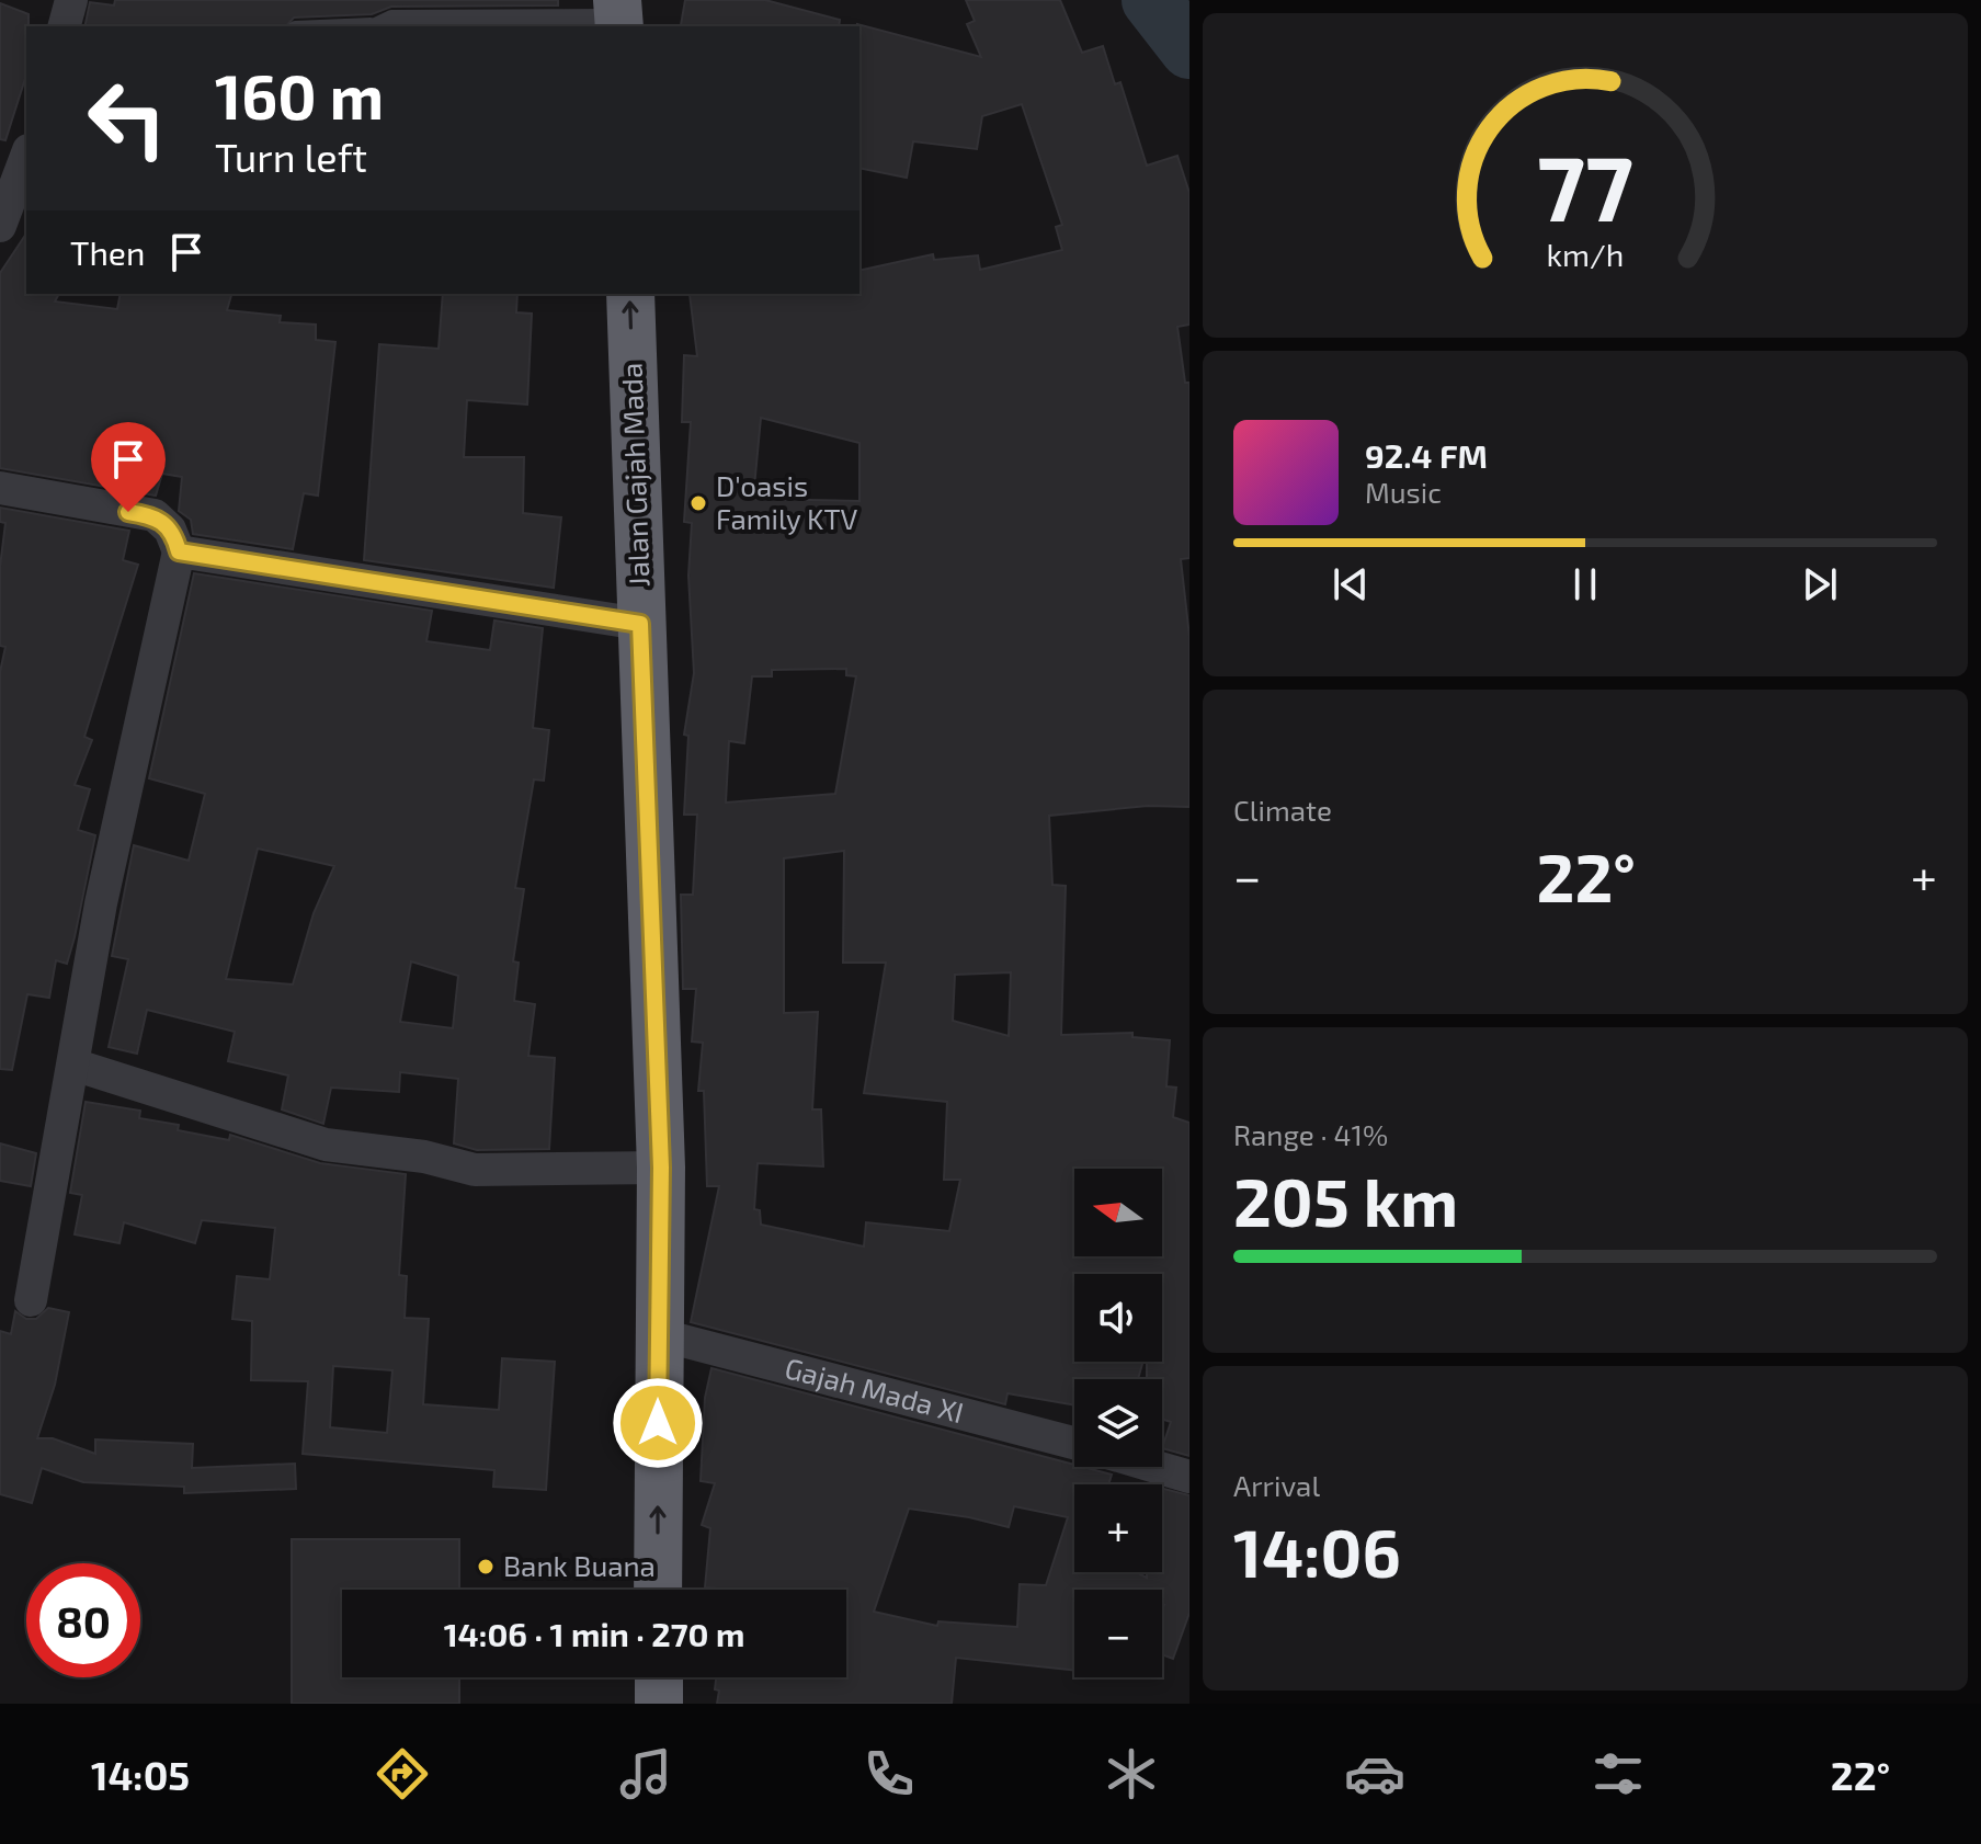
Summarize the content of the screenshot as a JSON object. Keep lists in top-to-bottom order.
{
  "streets": {
    "highway": ["Jalan Gajah Mada"],
    "street": ["Gajah Mada XI"]
  },
  "crossings": [
    ["Jalan Gajah Mada", "Gajah Mada XI"]
  ],
  "one_way": ["Jalan Gajah Mada"],
  "places": ["D'oasis Family KTV", "Bank Buana"],
  "north": "left",
  "page": {
    "turn": ["160 m", "Turn left"],
    "then": "Then",
    "song": ["92.4 FM", "Music"],
    "tile": [
      "Climate",
      ["Range · 41%", "205 km"],
      ["Arrival", "14:06"]
    ],
    "heat": ["−", "22°", "+"],
    "map_buttons": ["+", "−"],
    "limit": "80",
    "trip": "14:06 · 1 min · 270 m",
    "tabs": ["14:05", "22°"],
    "gauge": ["77", "km/h"]
  }
}
